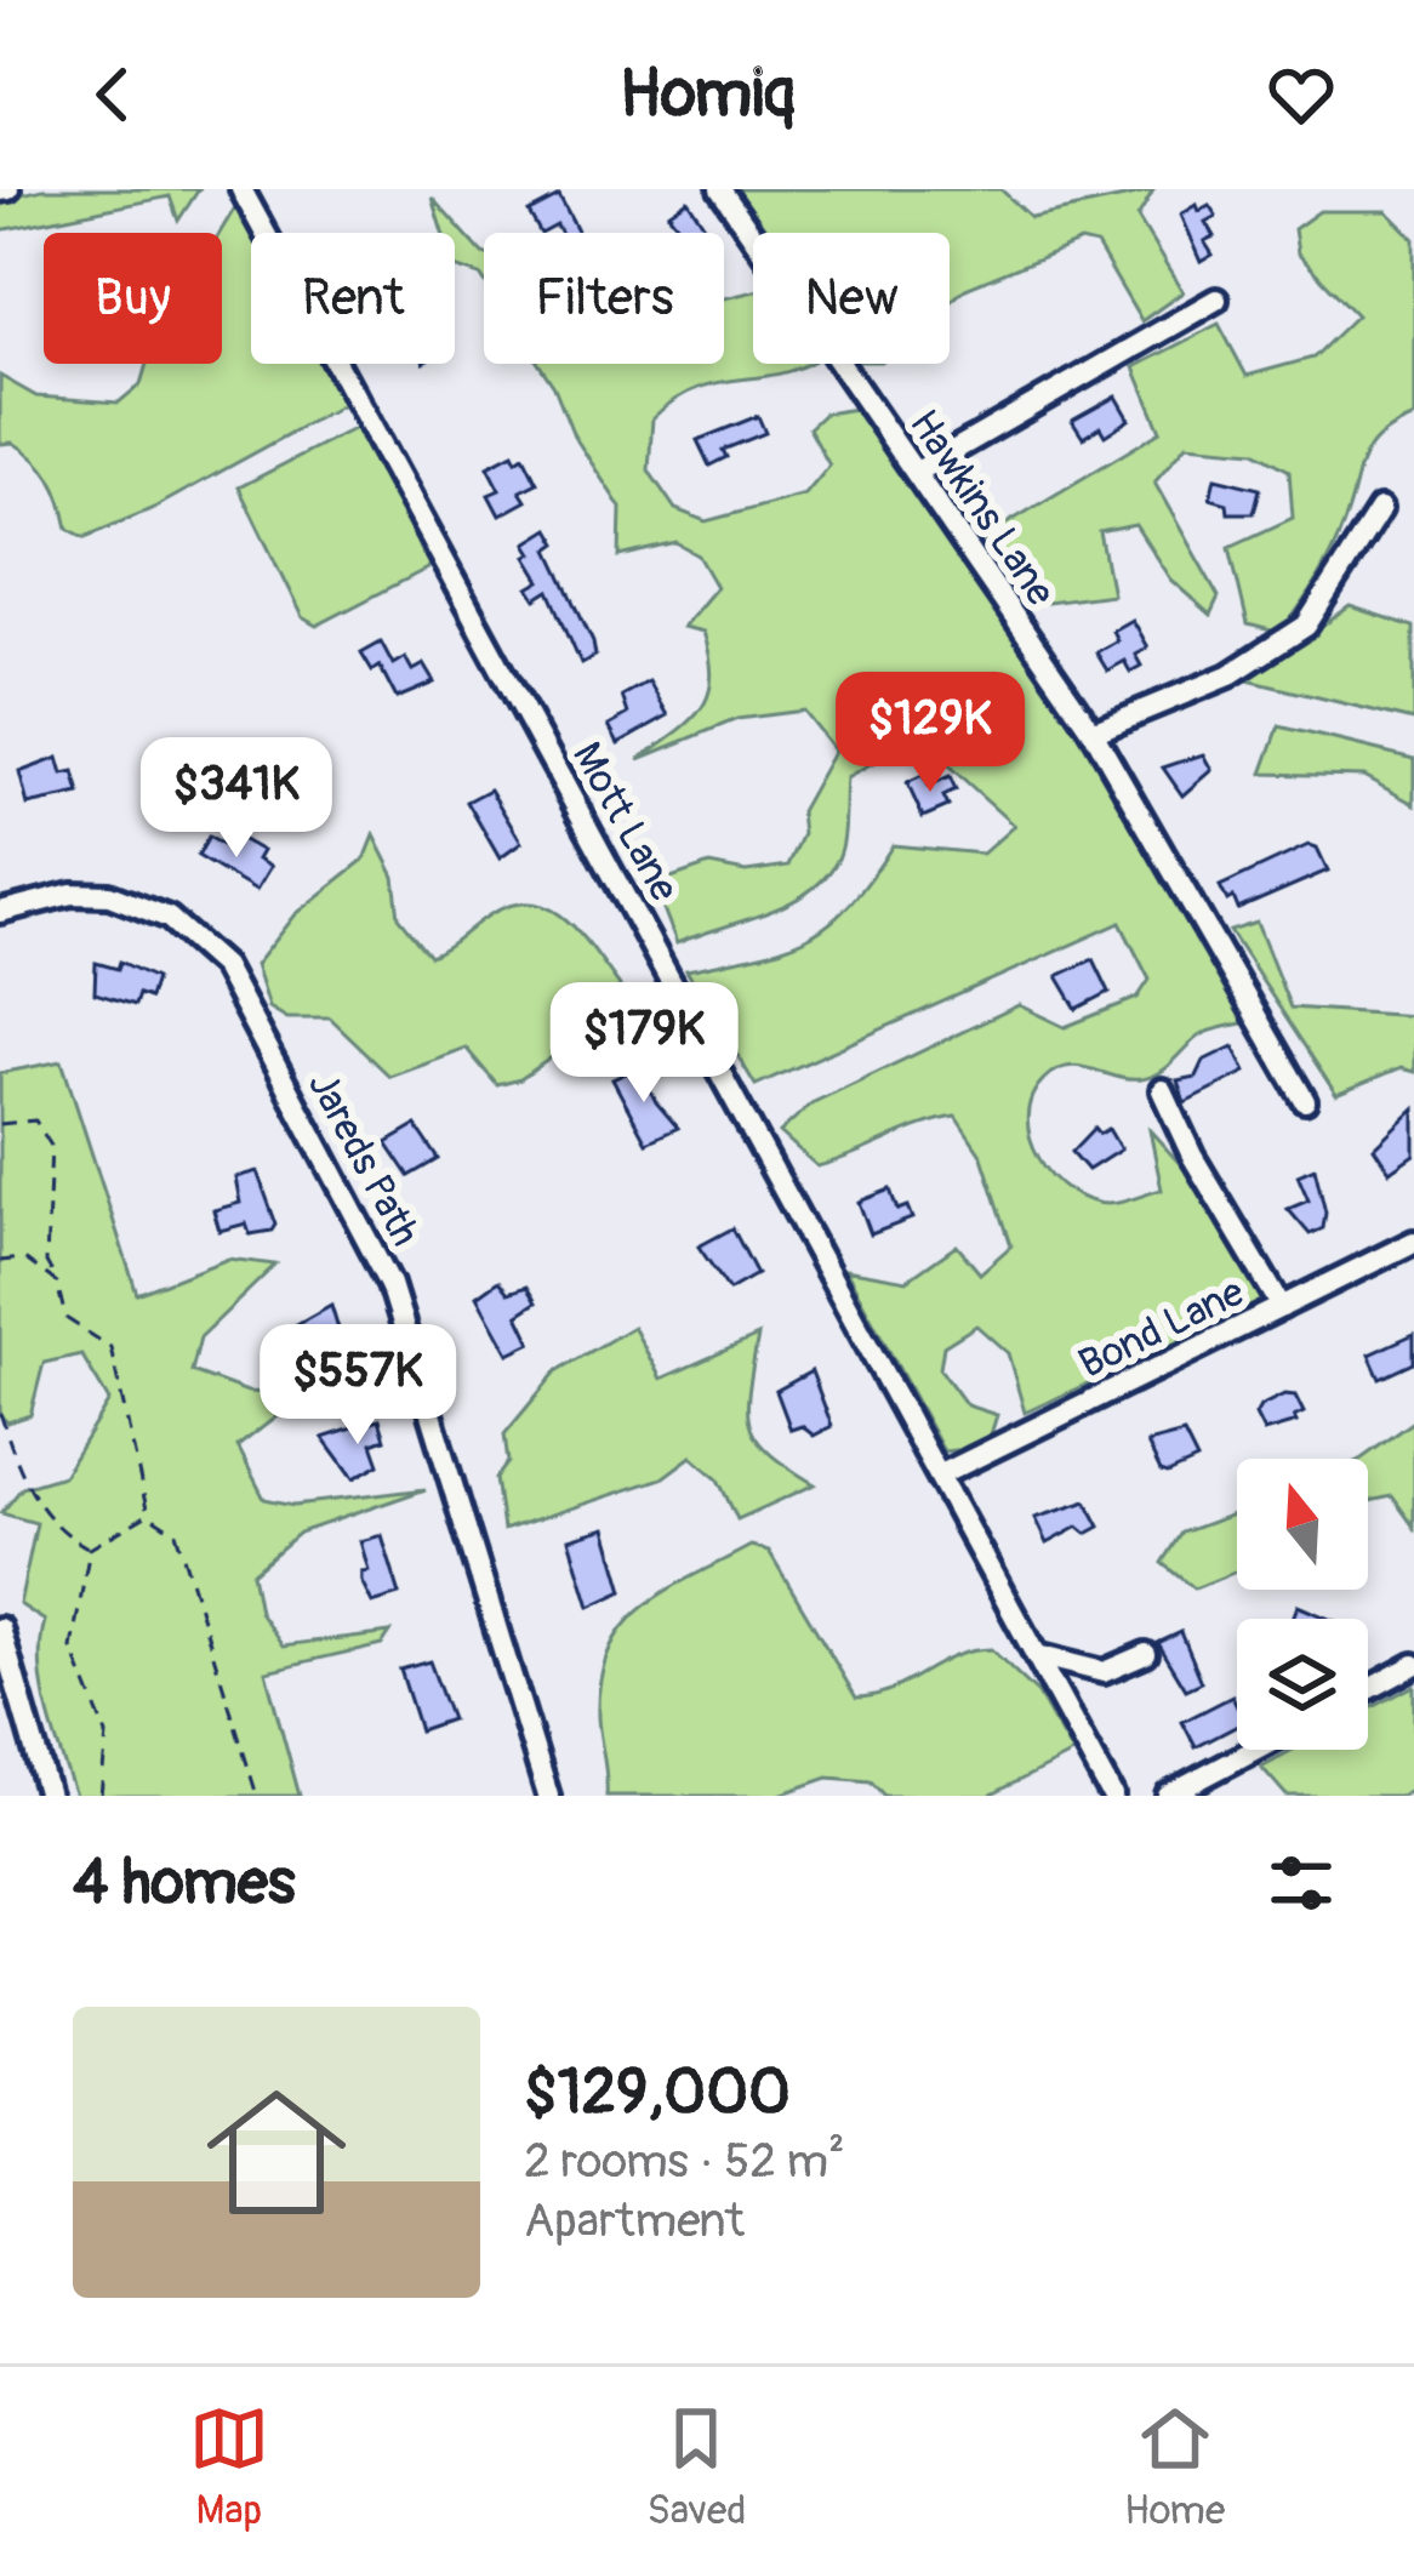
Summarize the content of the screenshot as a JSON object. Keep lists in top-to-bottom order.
{
  "streets": {
    "street": [
      "Hawkins Lane",
      "Mott Lane",
      "Jareds Path",
      "Bond Lane"
    ]
  },
  "crossings": [
    ["Mott Lane", "Bond Lane"]
  ],
  "north": "top",
  "page": {
    "header": "Homiq",
    "chip": [
      "Buy",
      "Rent",
      "Filters",
      "New"
    ],
    "price": [
      "$129K",
      "$341K",
      "$179K",
      "$557K"
    ],
    "heading": "4 homes",
    "list": [
      {
        "name": "$129,000",
        "note": "2 rooms · 52 m² · Apartment"
      }
    ],
    "tabs": ["Map", "Saved", "Home"]
  }
}
